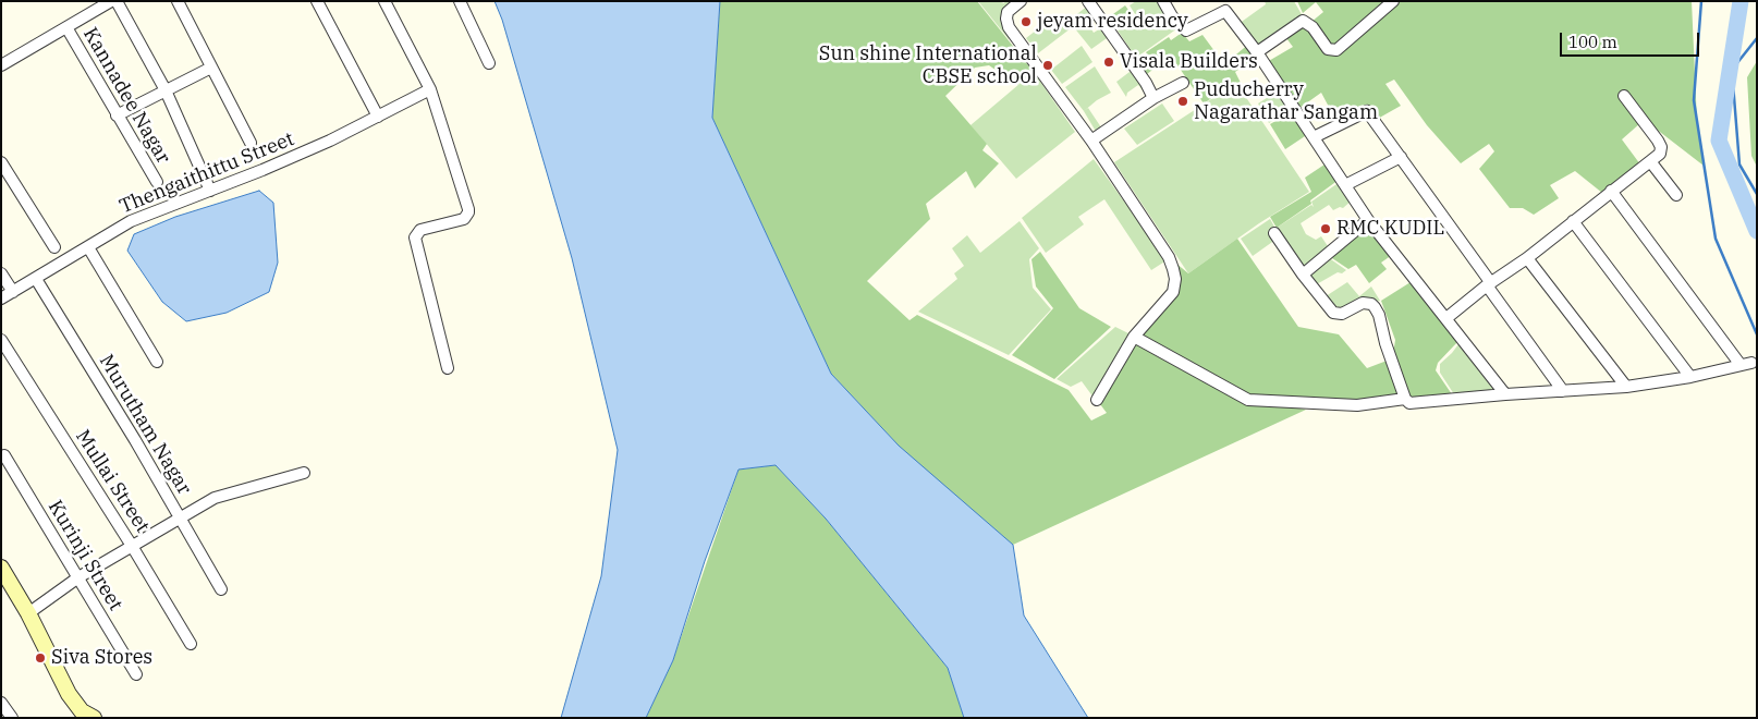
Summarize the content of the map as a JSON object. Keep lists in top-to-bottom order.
{
  "streets": {
    "street": [
      "Kannadee Nagar",
      "Thengaithittu Street",
      "Murutham Nagar",
      "Mullai Street",
      "Kurinji Street"
    ]
  },
  "crossings": [
    ["Thengaithittu Street", "Murutham Nagar"]
  ],
  "places": [
    "jeyam residency",
    "Visala Builders",
    "Sun shine International CBSE school",
    "Puducherry Nagarathar Sangam",
    "RMC KUDIL",
    "Siva Stores"
  ],
  "scale_bar": "100 m"
}
